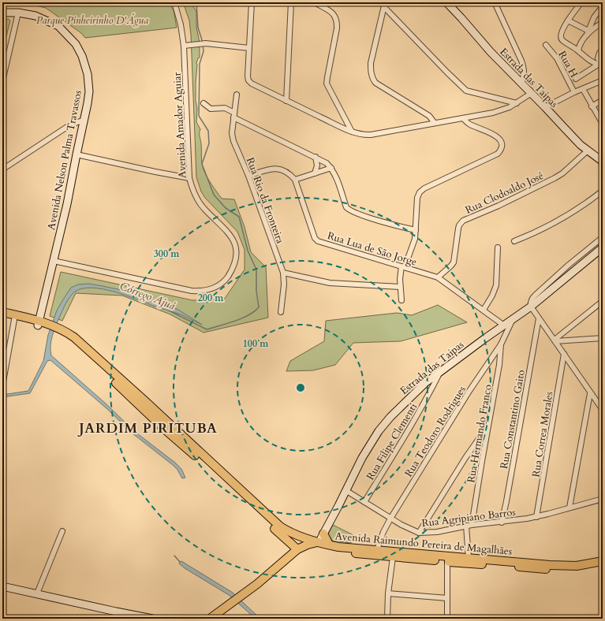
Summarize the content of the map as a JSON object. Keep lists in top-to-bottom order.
{
  "streets": {
    "main road": ["Estrada das Taipas", "Avenida Nelson Palma Travassos", "Avenida Raimundo Pereira de Magalhães"],
    "street": [
      "Rua H",
      "Avenida Amador Aguiar",
      "Rua Clodoaldo José",
      "Rua Rio da Fronteira",
      "Rua Lua de São Jorge",
      "Rua Constantino Gaito",
      "Rua Teodoro Rodrigues",
      "Rua Hermando Franco",
      "Rua Correa Morales",
      "Rua Filipe Clementi",
      "Rua Agripiano Barros"
    ]
  },
  "crossings": [
    ["Estrada das Taipas", "Rua Clodoaldo José"],
    ["Estrada das Taipas", "Rua Lua de São Jorge"],
    ["Estrada das Taipas", "Rua Teodoro Rodrigues"],
    ["Estrada das Taipas", "Rua Filipe Clementi"],
    ["Estrada das Taipas", "Rua Agripiano Barros"],
    ["Estrada das Taipas", "Avenida Raimundo Pereira de Magalhães"],
    ["Avenida Amador Aguiar", "Avenida Nelson Palma Travassos"],
    ["Avenida Nelson Palma Travassos", "Avenida Raimundo Pereira de Magalhães"],
    ["Rua Clodoaldo José", "Rua Lua de São Jorge"],
    ["Rua Constantino Gaito", "Rua Agripiano Barros"],
    ["Rua Teodoro Rodrigues", "Rua Hermando Franco"],
    ["Rua Teodoro Rodrigues", "Rua Agripiano Barros"],
    ["Rua Teodoro Rodrigues", "Avenida Raimundo Pereira de Magalhães"],
    ["Rua Hermando Franco", "Rua Agripiano Barros"],
    ["Rua Correa Morales", "Rua Agripiano Barros"],
    ["Rua Filipe Clementi", "Rua Agripiano Barros"]
  ],
  "districts": ["JARDIM PIRITUBA"],
  "water": ["Córrego Ajuá"],
  "parks": ["Parque Pinheirinho D'Água"],
  "rings": ["300 m", "200 m", "100 m"]
}
